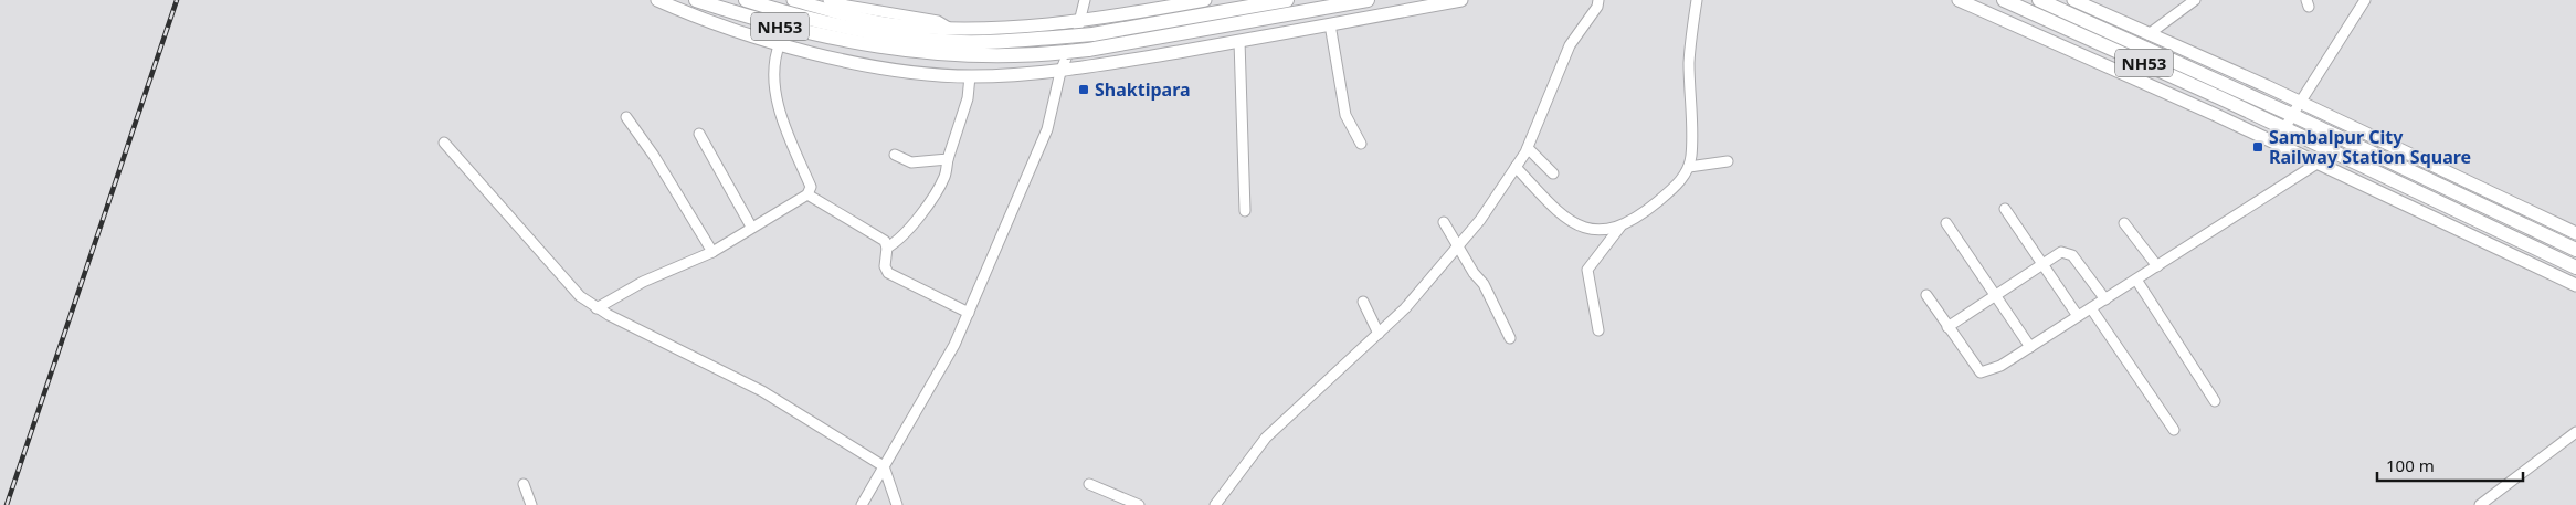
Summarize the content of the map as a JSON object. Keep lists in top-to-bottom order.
{
  "streets": {
    "highway": ["NH53"]
  },
  "places": {
    "transit": ["Shaktipara", "Sambalpur City Railway Station Square"]
  },
  "scale_bar": "100 m"
}
